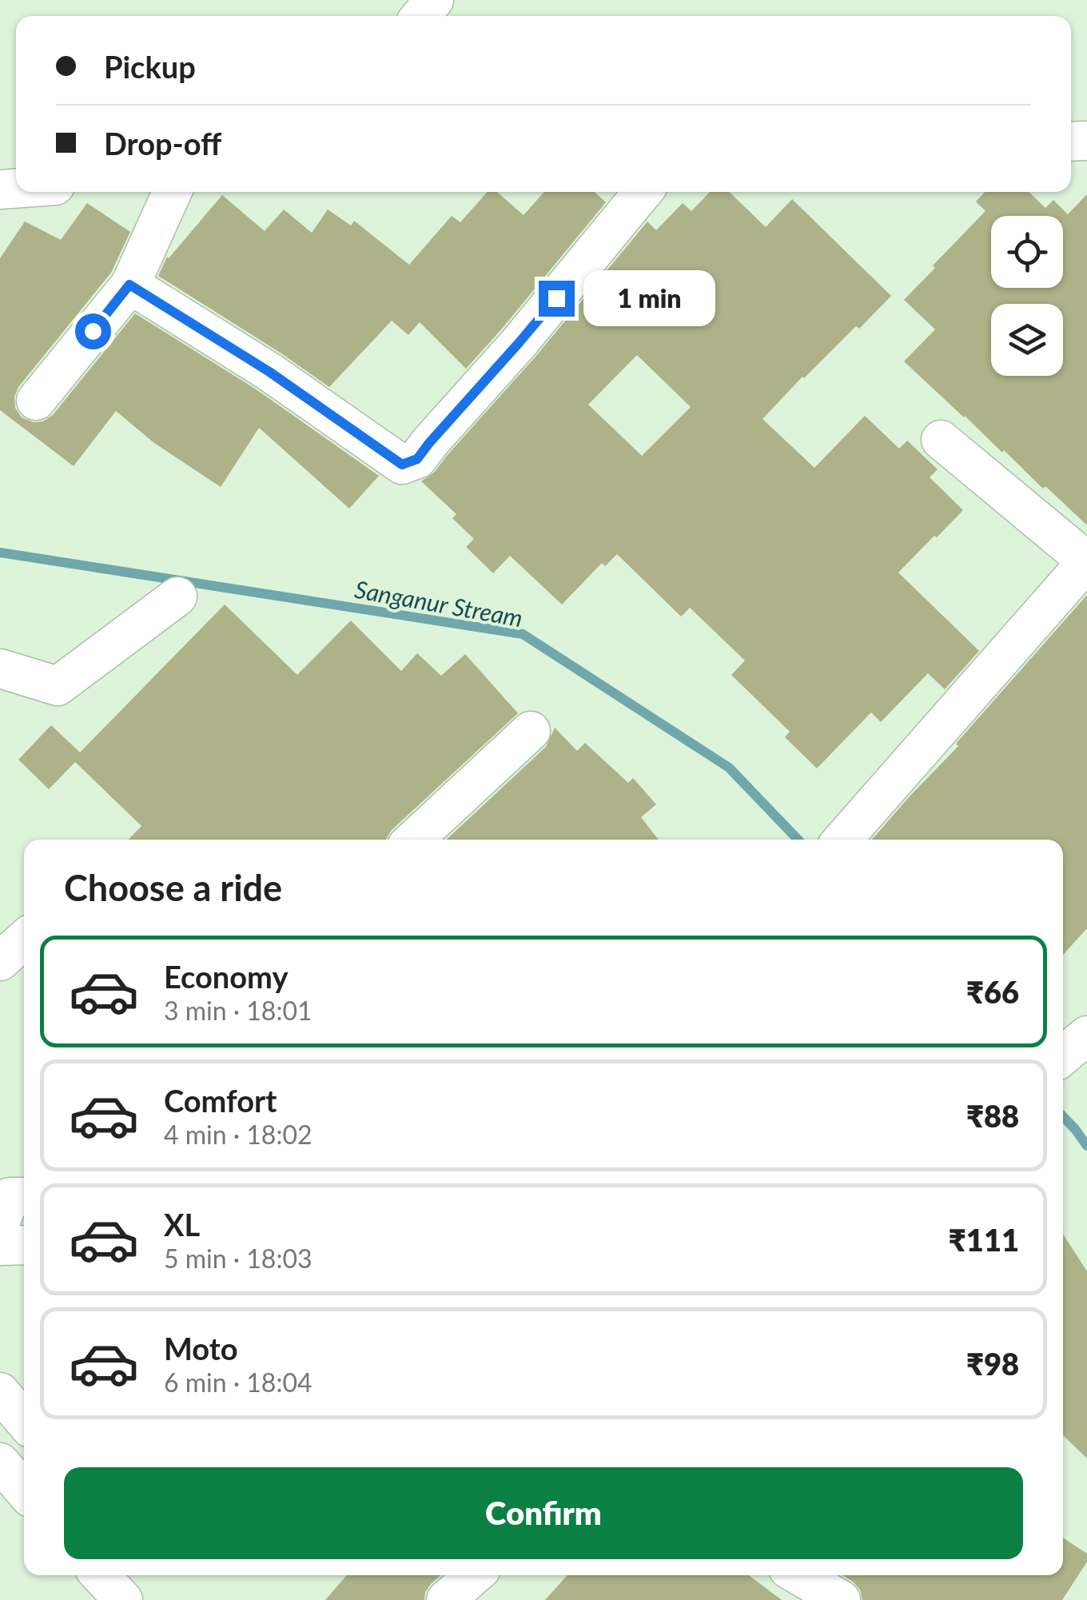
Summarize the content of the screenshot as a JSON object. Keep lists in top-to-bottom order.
{
  "water": ["Sanganur Stream"],
  "page": {
    "banner": ["Pickup", "Drop-off"],
    "bubble": "1 min",
    "heading": "Choose a ride",
    "list": [
      {
        "name": "Economy",
        "note": "3 min · 18:01",
        "value": "₹66"
      },
      {
        "name": "Comfort",
        "note": "4 min · 18:02",
        "value": "₹88"
      },
      {
        "name": "XL",
        "note": "5 min · 18:03",
        "value": "₹111"
      },
      {
        "name": "Moto",
        "note": "6 min · 18:04",
        "value": "₹98"
      }
    ],
    "buttons": "Confirm"
  }
}
